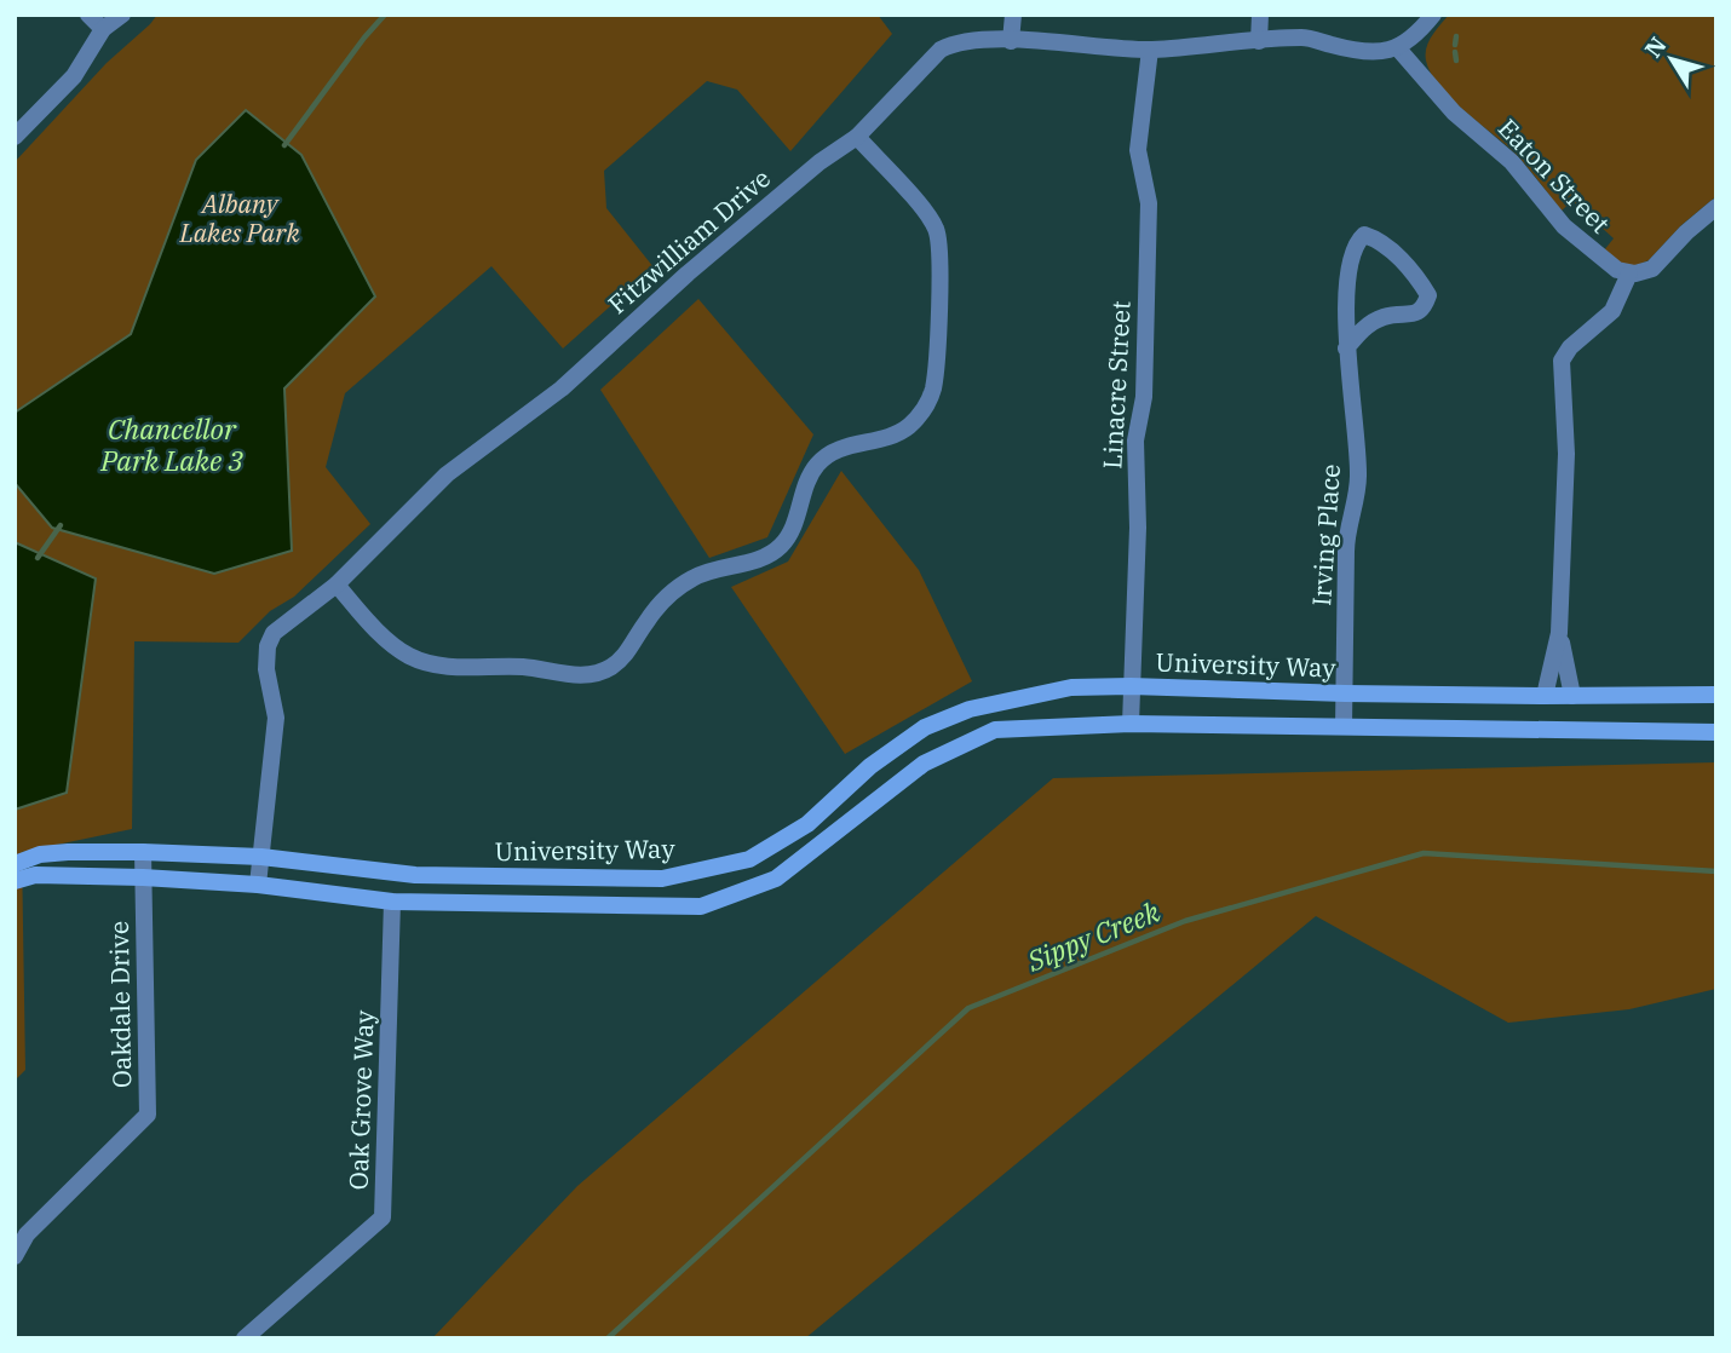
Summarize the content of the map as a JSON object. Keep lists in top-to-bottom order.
{
  "streets": {
    "street": [
      "Eaton Street",
      "Fitzwilliam Drive",
      "Linacre Street",
      "Irving Place",
      "University Way",
      "Oakdale Drive",
      "Oak Grove Way"
    ]
  },
  "crossings": [
    ["Eaton Street", "Fitzwilliam Drive"],
    ["Fitzwilliam Drive", "Linacre Street"],
    ["Fitzwilliam Drive", "University Way"],
    ["Linacre Street", "University Way"],
    ["Irving Place", "University Way"],
    ["University Way", "Oakdale Drive"],
    ["University Way", "Oak Grove Way"]
  ],
  "water": ["Chancellor Park Lake 3", "Sippy Creek"],
  "parks": ["Albany Lakes Park"],
  "north": "top left"
}
